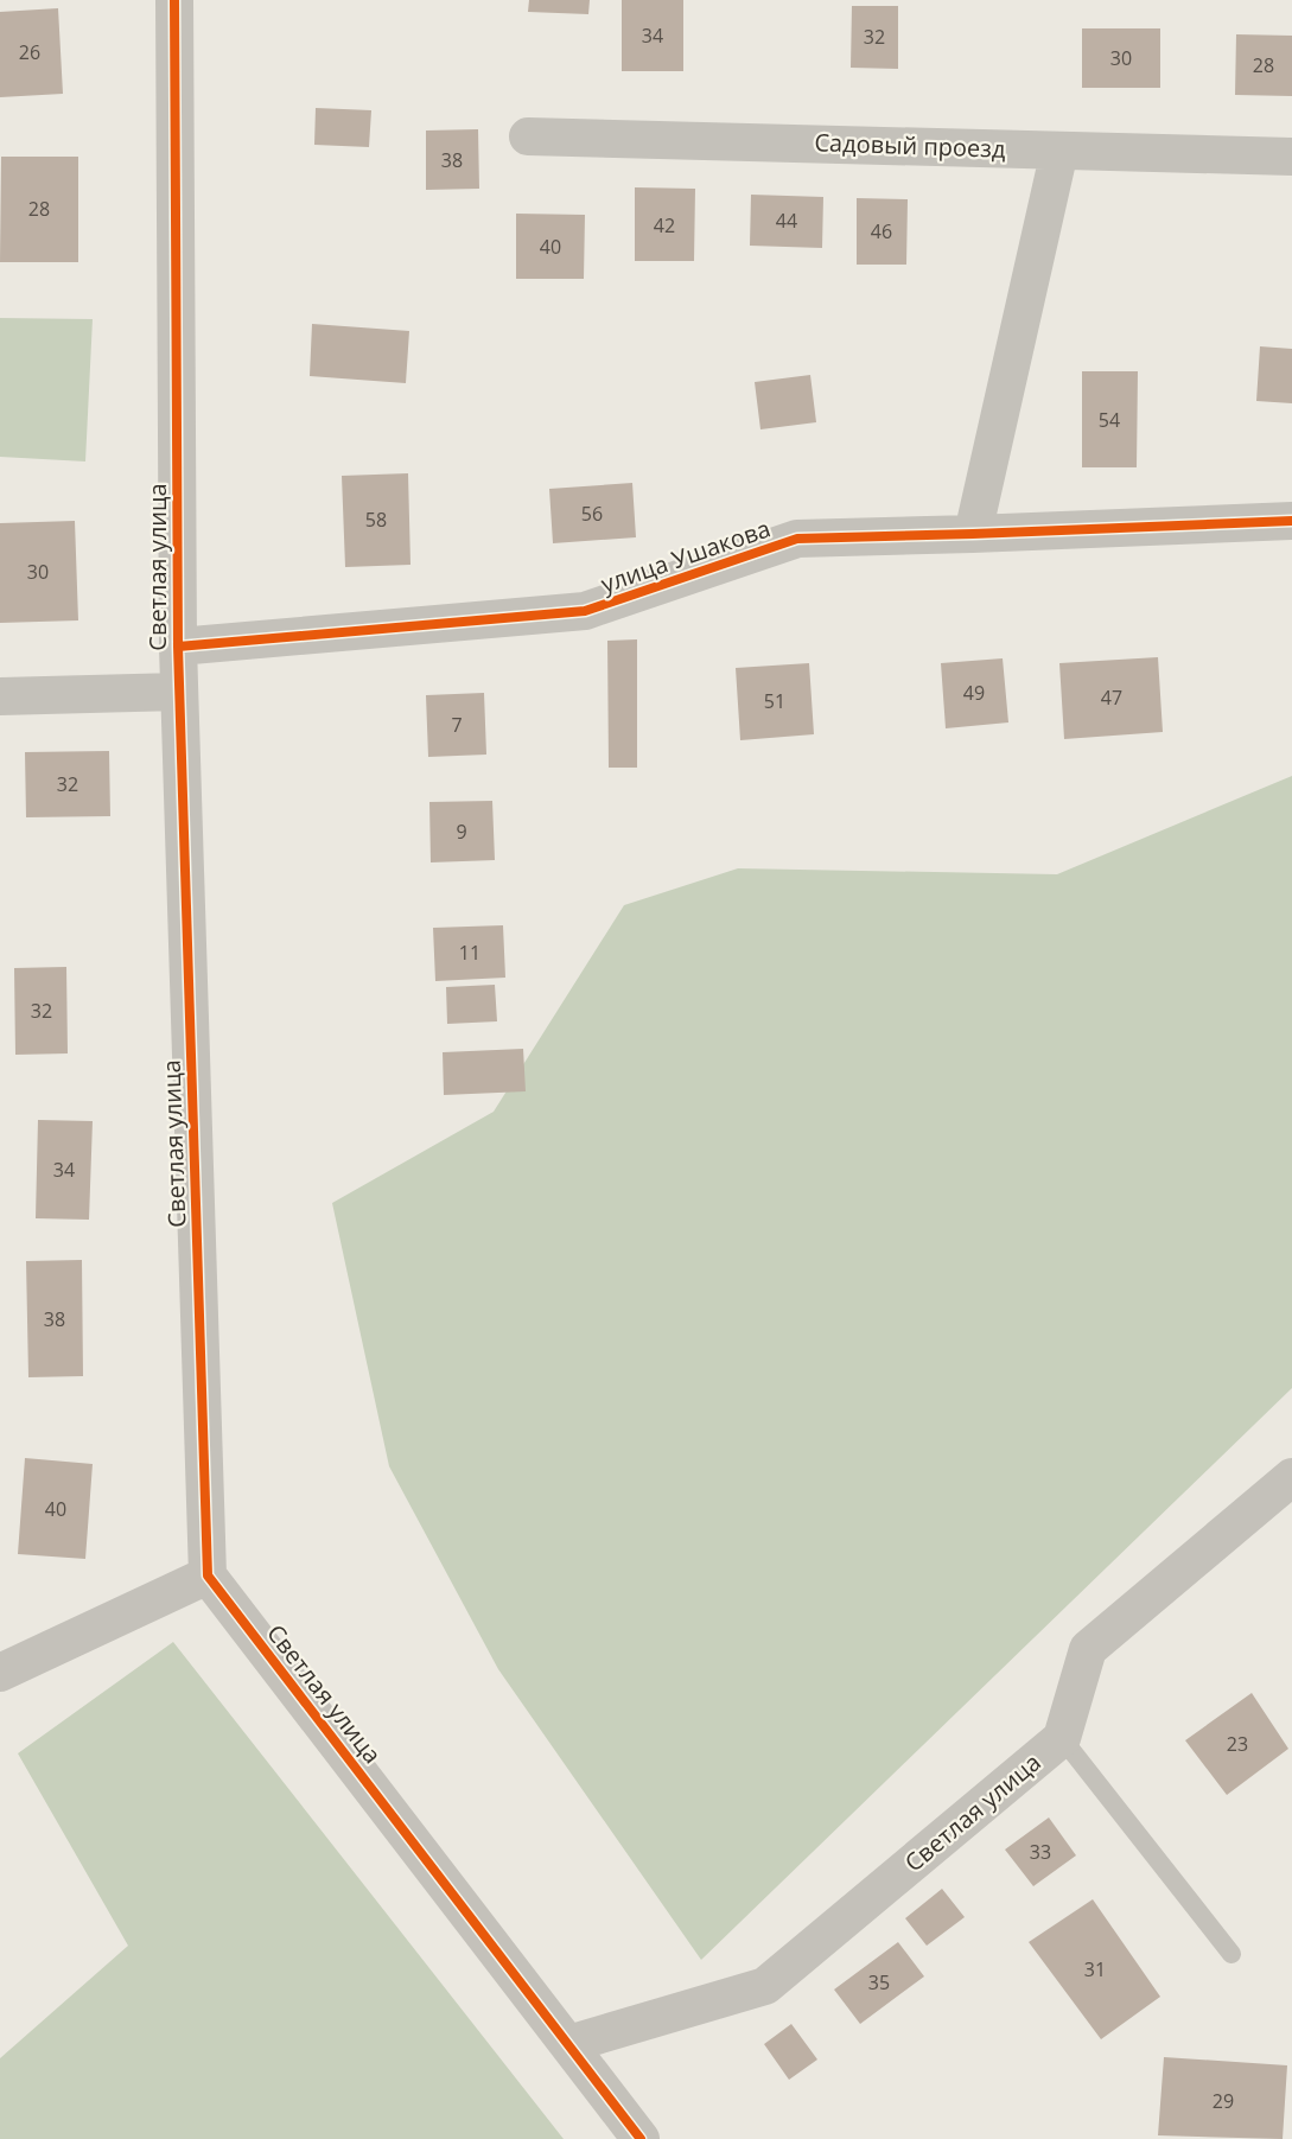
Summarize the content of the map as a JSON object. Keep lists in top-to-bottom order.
{
  "streets": {
    "street": ["Садовый проезд", "улица Ушакова", "Светлая улица"]
  },
  "crossings": [
    ["улица Ушакова", "Светлая улица"]
  ],
  "house_numbers": [
    "34",
    "32",
    "26",
    "30",
    "28",
    "38",
    "28",
    "44",
    "42",
    "46",
    "40",
    "54",
    "56",
    "58",
    "30",
    "49",
    "47",
    "51",
    "7",
    "32",
    "9",
    "11",
    "32",
    "34",
    "38",
    "40",
    "23",
    "33",
    "31",
    "35",
    "29"
  ]
}
